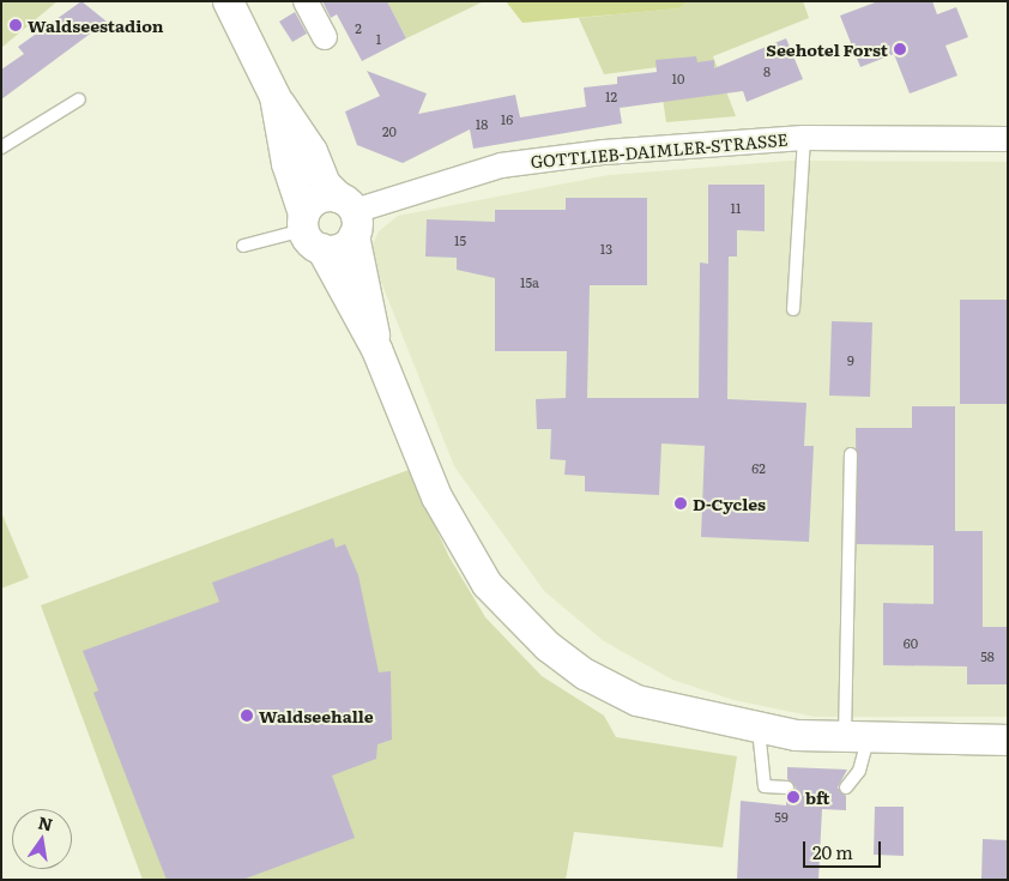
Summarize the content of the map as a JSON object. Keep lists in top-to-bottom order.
{
  "streets": {
    "street": ["GOTTLIEB-DAIMLER-STRASSE"]
  },
  "places": [
    "Waldseestadion",
    "Seehotel Forst",
    "D-Cycles",
    "Waldseehalle",
    "bft"
  ],
  "house_numbers": [
    "2",
    "1",
    "8",
    "10",
    "12",
    "16",
    "18",
    "20",
    "11",
    "15",
    "13",
    "15a",
    "9",
    "62",
    "60",
    "58",
    "59"
  ],
  "scale_bar": "20 m",
  "north": "top"
}
